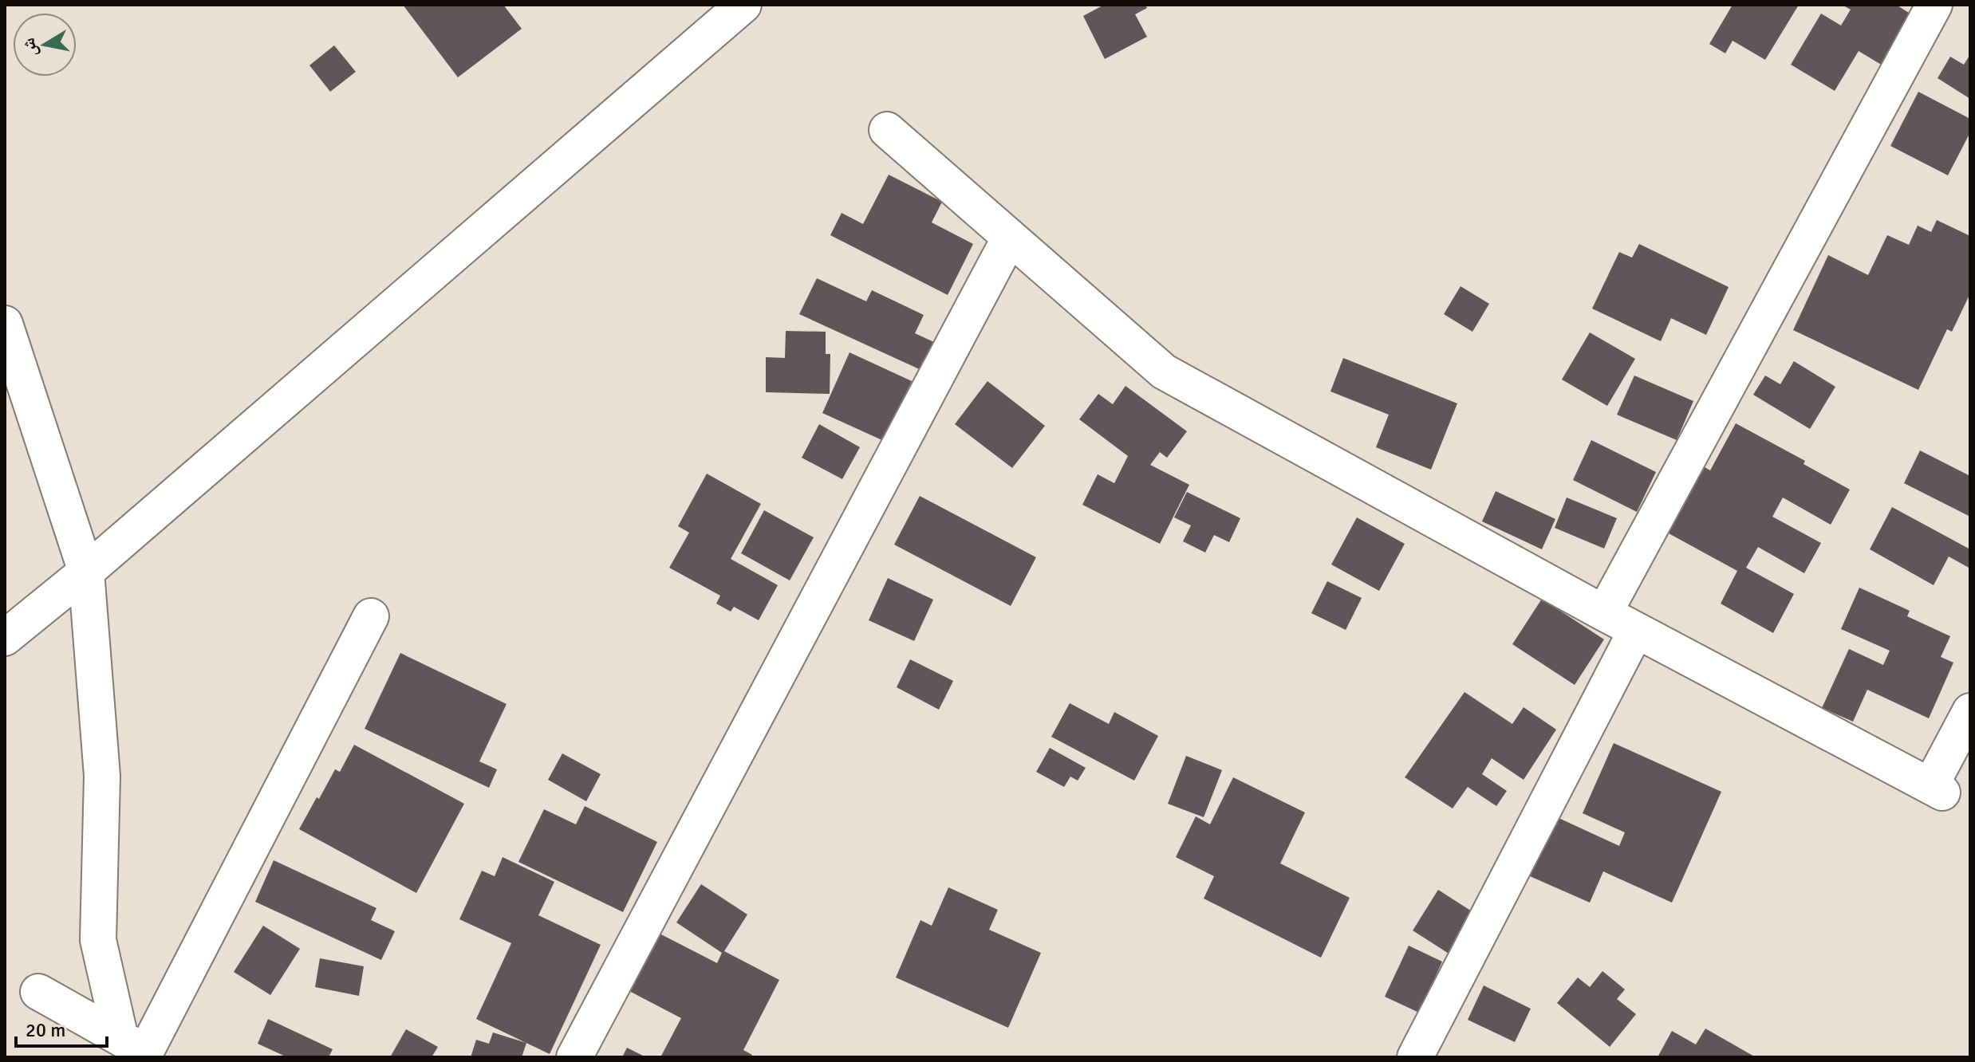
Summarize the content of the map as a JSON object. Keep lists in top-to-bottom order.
{
  "scale_bar": "20 m",
  "north": "left"
}
